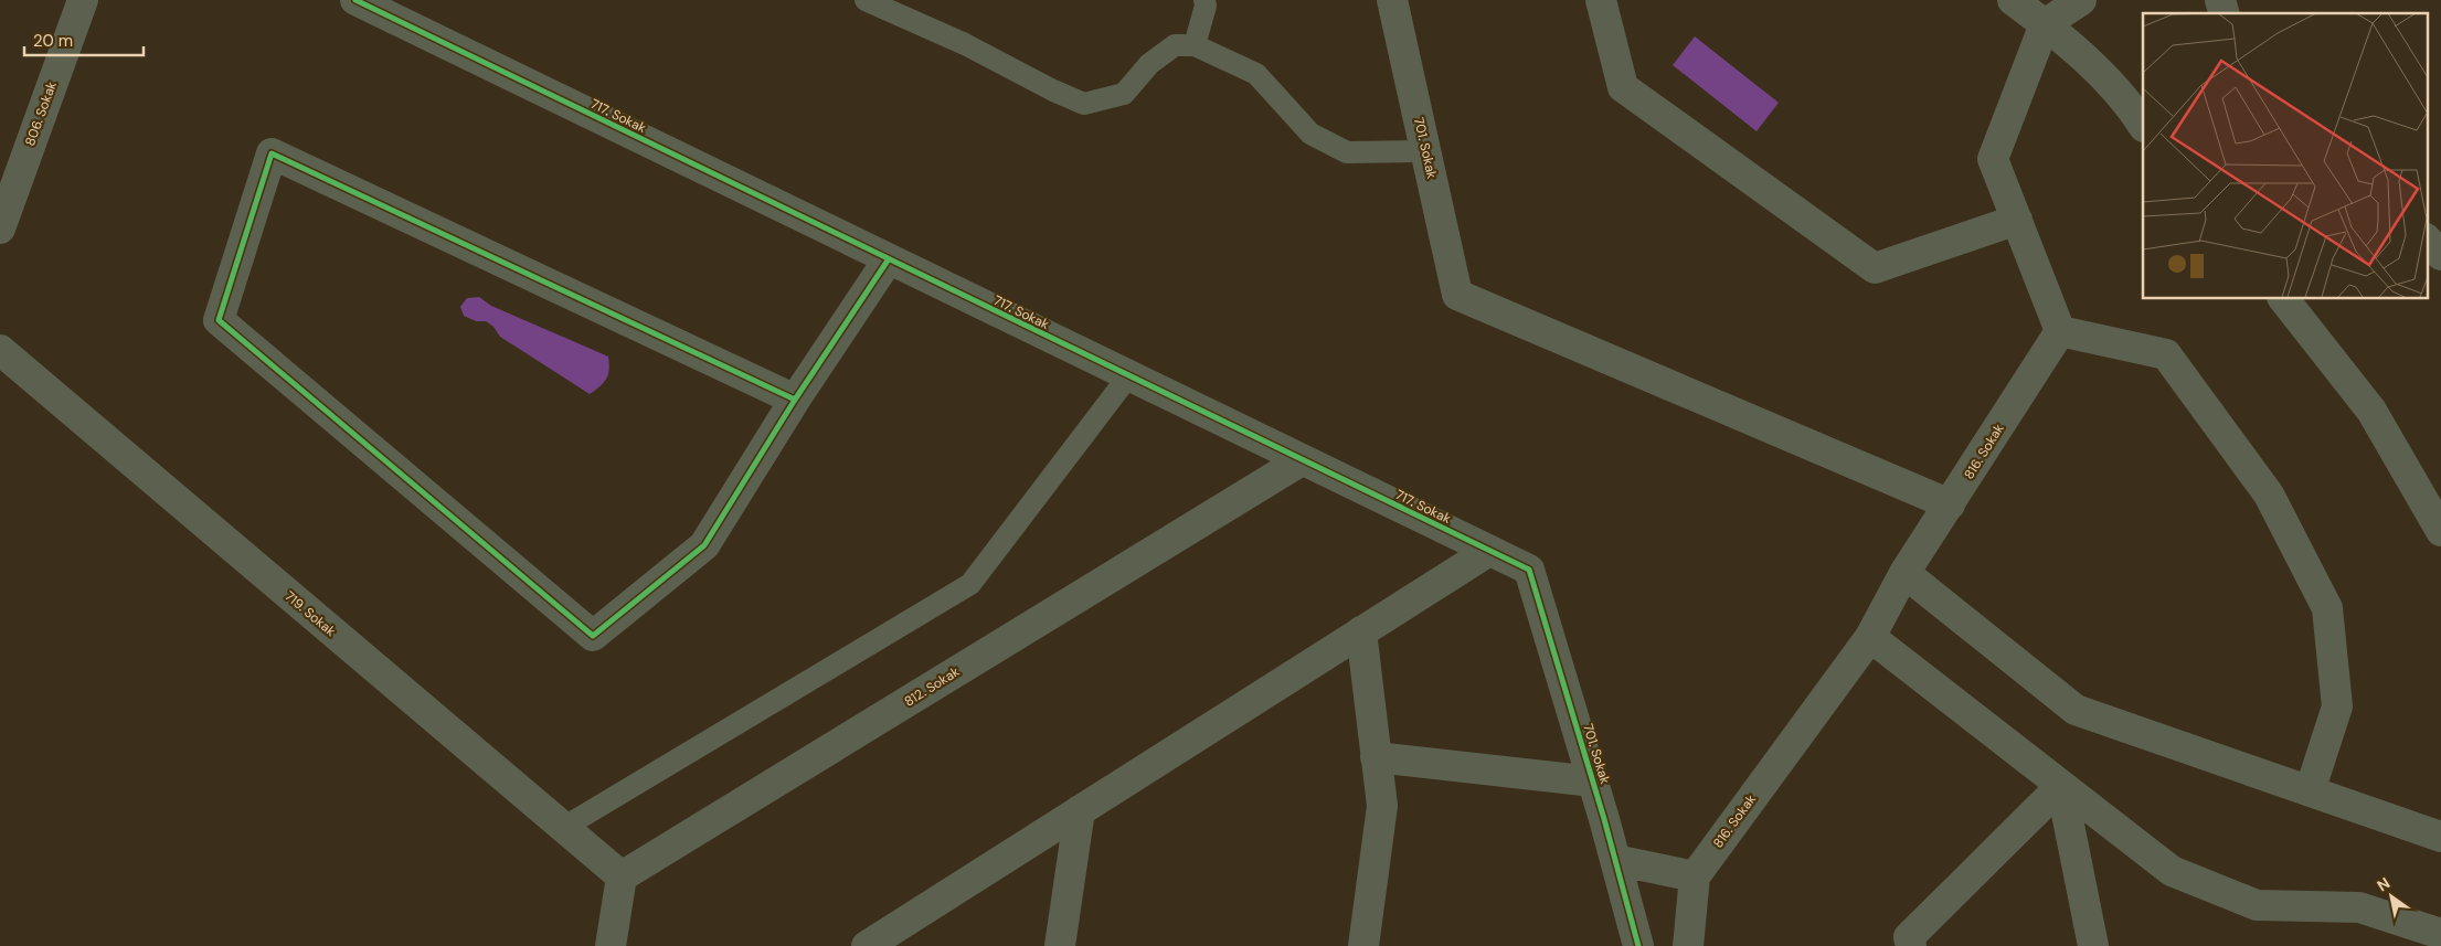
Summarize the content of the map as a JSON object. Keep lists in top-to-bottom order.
{
  "streets": {
    "street": [
      "806. Sokak",
      "717. Sokak",
      "701. Sokak",
      "816. Sokak",
      "719. Sokak",
      "812. Sokak"
    ]
  },
  "crossings": [
    ["717. Sokak", "701. Sokak"],
    ["717. Sokak", "812. Sokak"],
    ["701. Sokak", "816. Sokak"],
    ["719. Sokak", "812. Sokak"]
  ],
  "scale_bar": "20 m",
  "north": "top left"
}
